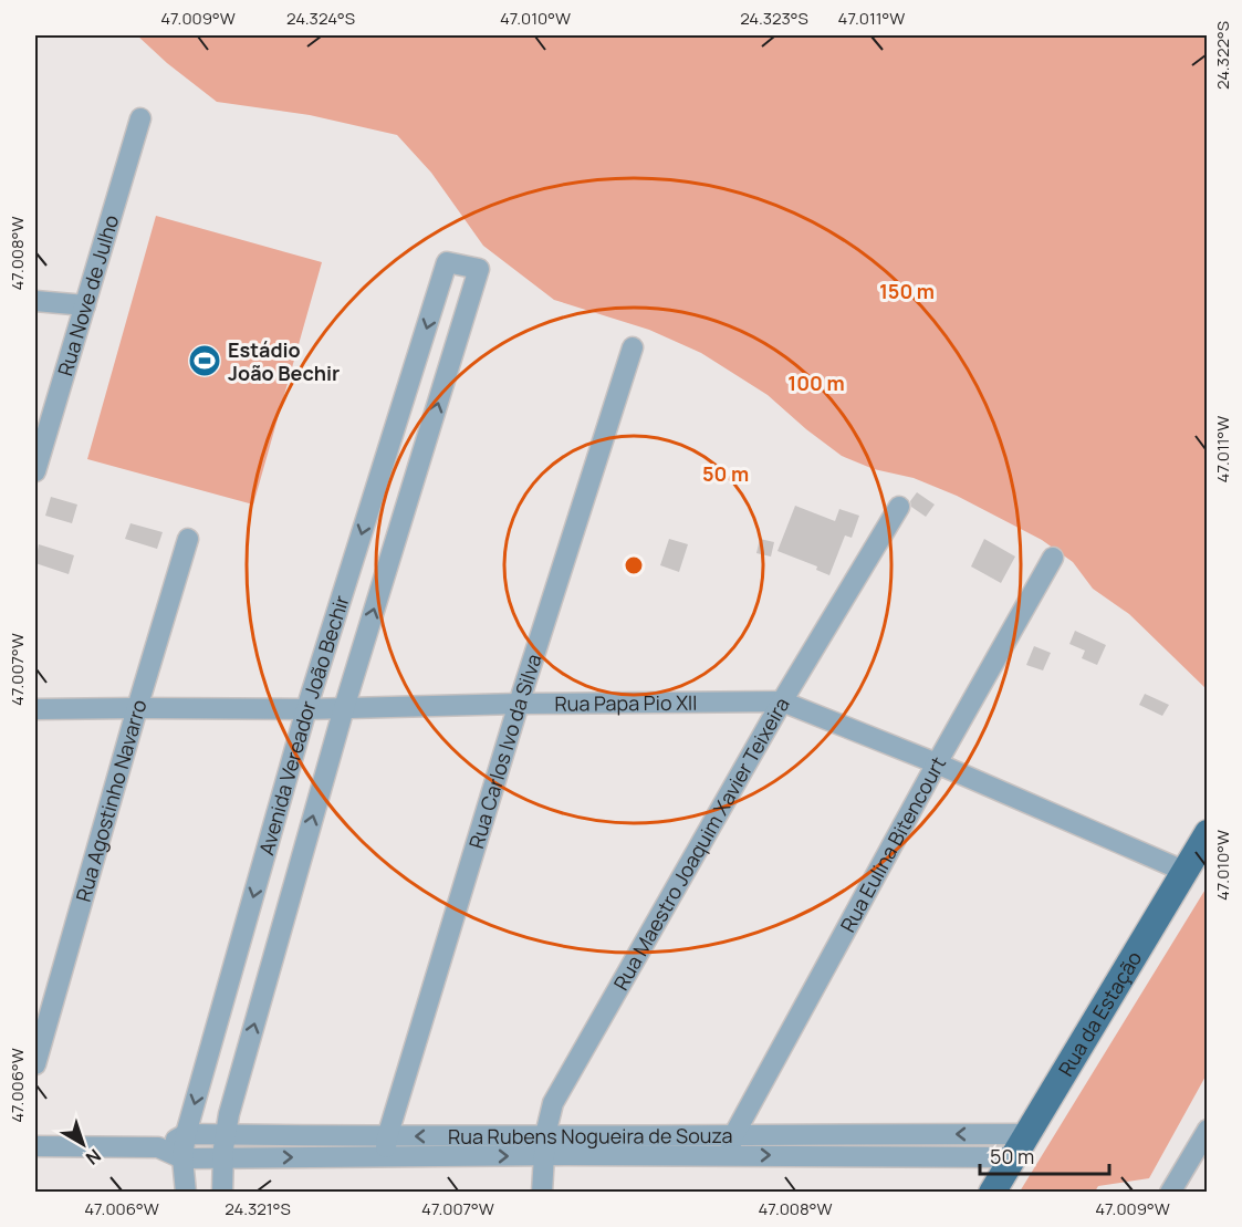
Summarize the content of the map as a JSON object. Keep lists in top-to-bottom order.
{
  "streets": {
    "main road": ["Rua da Estação"],
    "street": [
      "Rua Nove de Julho",
      "Rua Papa Pio XII",
      "Avenida Vereador João Bechir",
      "Rua Carlos Ivo da Silva",
      "Rua Agostinho Navarro",
      "Rua Maestro Joaquim Xavier Teixeira",
      "Rua Eulina Bitencourt",
      "Rua Rubens Nogueira de Souza"
    ]
  },
  "crossings": [
    ["Rua Papa Pio XII", "Avenida Vereador João Bechir"],
    ["Rua Papa Pio XII", "Rua Carlos Ivo da Silva"],
    ["Rua Papa Pio XII", "Rua Agostinho Navarro"],
    ["Rua Papa Pio XII", "Rua Maestro Joaquim Xavier Teixeira"],
    ["Rua Papa Pio XII", "Rua Eulina Bitencourt"],
    ["Rua Papa Pio XII", "Rua da Estação"],
    ["Avenida Vereador João Bechir", "Rua Rubens Nogueira de Souza"],
    ["Rua Carlos Ivo da Silva", "Rua Rubens Nogueira de Souza"],
    ["Rua Maestro Joaquim Xavier Teixeira", "Rua Rubens Nogueira de Souza"],
    ["Rua Eulina Bitencourt", "Rua Rubens Nogueira de Souza"],
    ["Rua da Estação", "Rua Rubens Nogueira de Souza"]
  ],
  "places": {
    "sports": ["Estádio João Bechir"]
  },
  "scale_bar": "50 m",
  "north": "bottom right",
  "coordinates": [
    "47.009°W",
    "24.324°S",
    "47.010°W",
    "24.323°S",
    "47.011°W",
    "24.322°S",
    "47.008°W",
    "47.007°W",
    "47.006°W",
    "24.321°S"
  ],
  "rings": ["150 m", "100 m", "50 m"]
}
